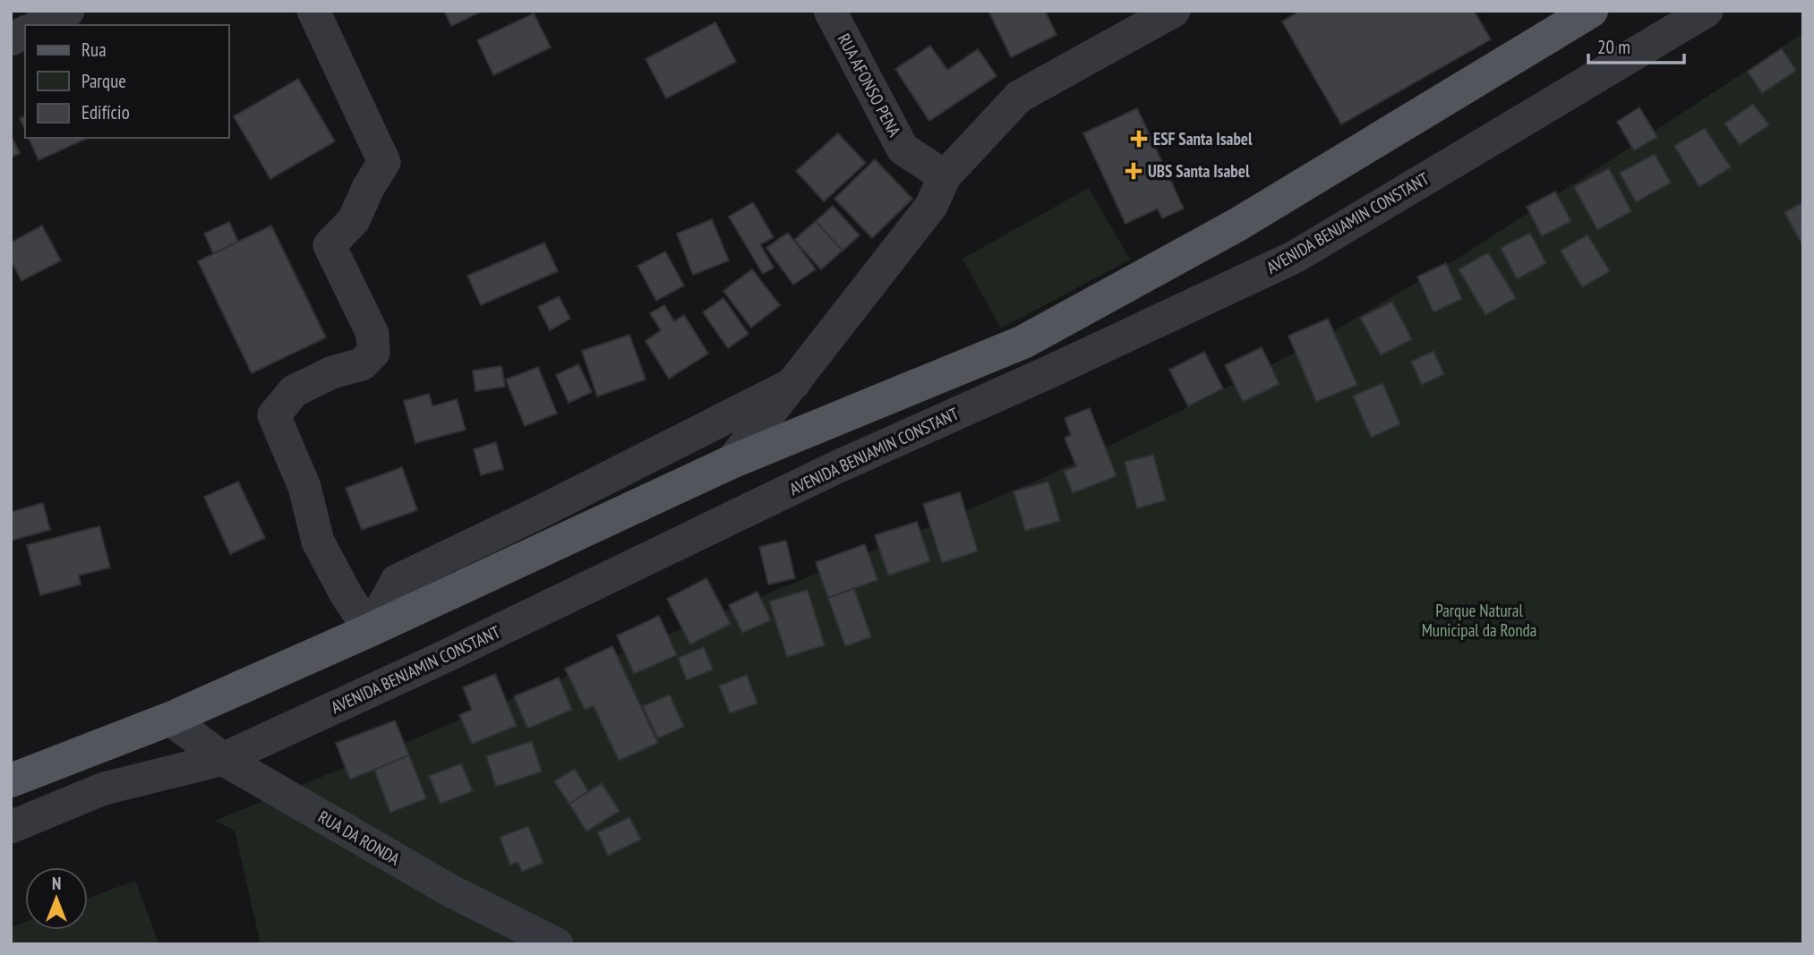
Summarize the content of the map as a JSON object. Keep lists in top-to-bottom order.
{
  "streets": {
    "street": ["RUA AFONSO PENA", "AVENIDA BENJAMIN CONSTANT", "RUA DA RONDA"]
  },
  "crossings": [
    ["AVENIDA BENJAMIN CONSTANT", "RUA DA RONDA"]
  ],
  "parks": ["Parque Natural Municipal da Ronda"],
  "places": {
    "health": ["ESF Santa Isabel", "UBS Santa Isabel"]
  },
  "legend": ["Rua", "Parque", "Edifício"],
  "scale_bar": "20 m",
  "north": "top"
}
